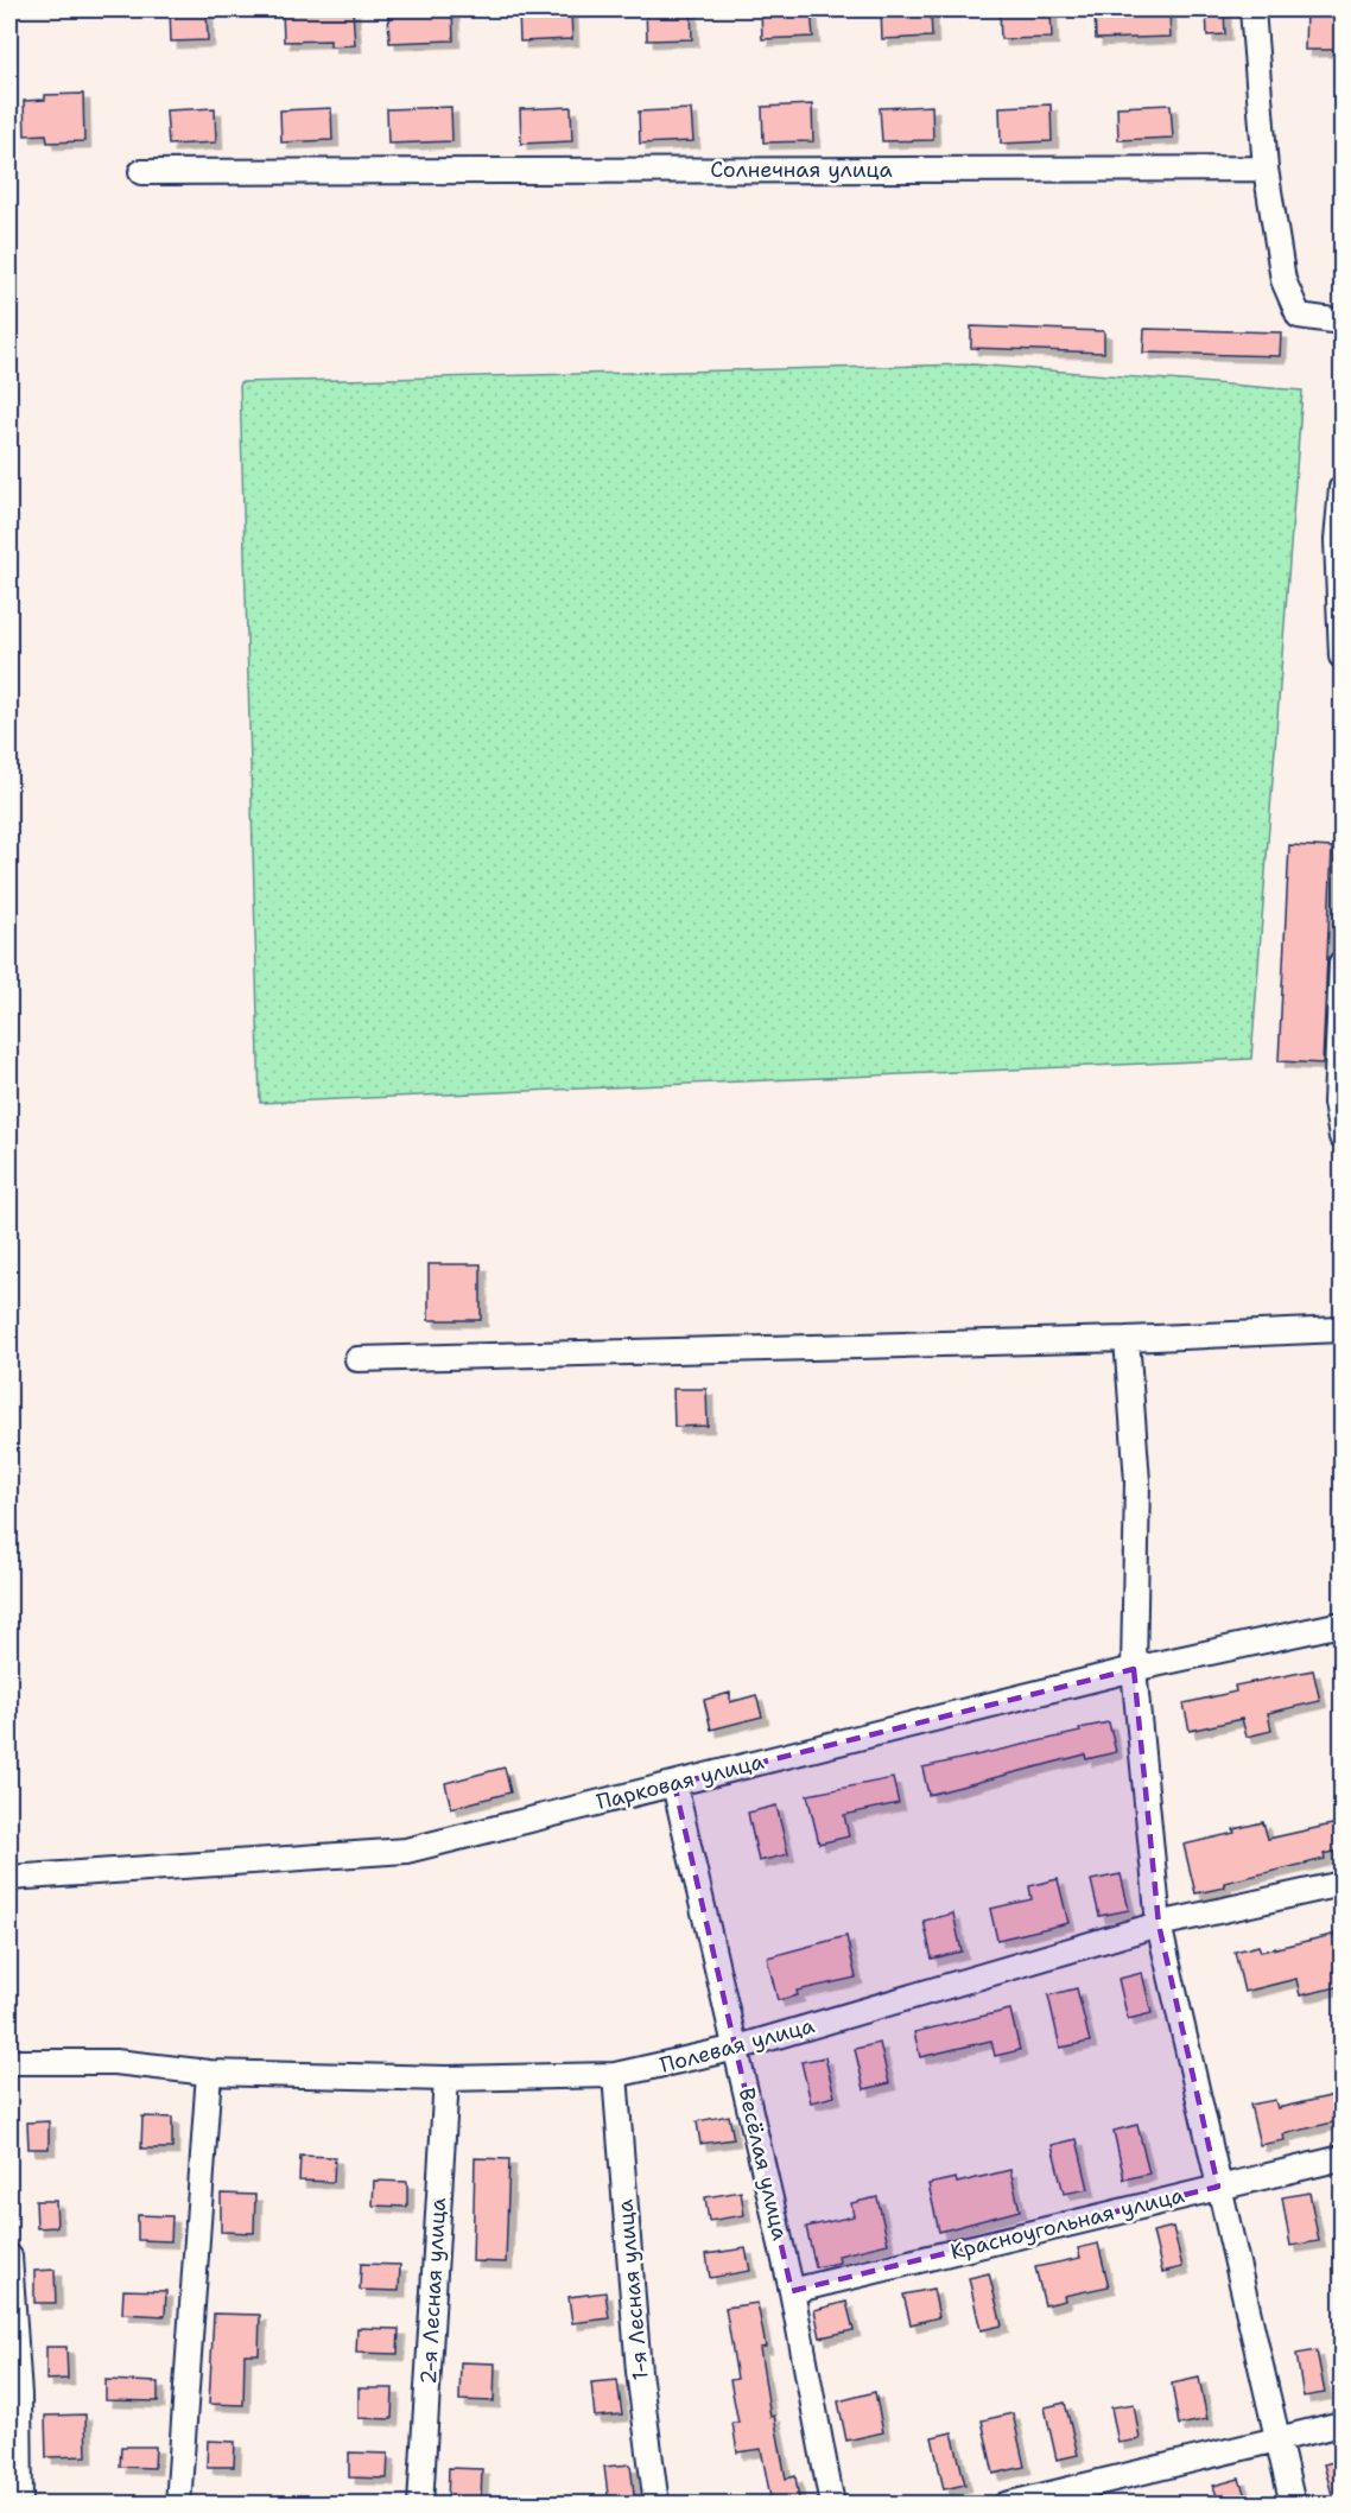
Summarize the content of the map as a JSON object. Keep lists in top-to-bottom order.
{
  "streets": {
    "street": [
      "Солнечная улица",
      "Парковая улица",
      "Полевая улица",
      "Весёлая улица",
      "Красноугольная улица",
      "1-я Лесная улица",
      "2-я Лесная улица"
    ]
  },
  "crossings": [
    ["Парковая улица", "Весёлая улица"],
    ["Полевая улица", "Весёлая улица"],
    ["Полевая улица", "1-я Лесная улица"],
    ["Полевая улица", "2-я Лесная улица"],
    ["Весёлая улица", "Красноугольная улица"]
  ]
}
